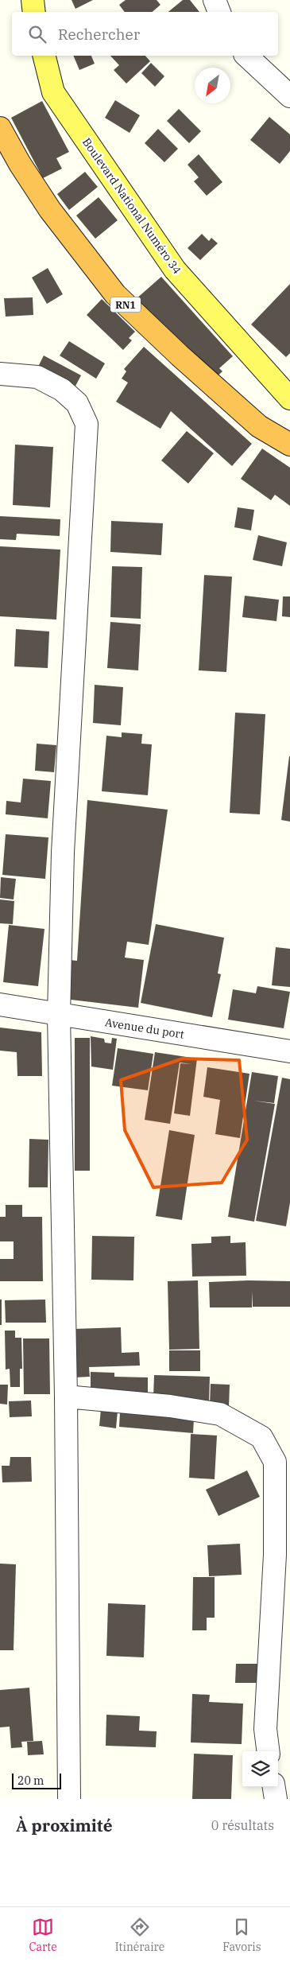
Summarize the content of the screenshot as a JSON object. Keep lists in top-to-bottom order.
{
  "streets": {
    "highway": ["RN1"],
    "main road": ["Boulevard National Numéro 34"],
    "street": ["Avenue du port"]
  },
  "scale_bar": "20 m",
  "north": "bottom left",
  "page": {
    "search": "Rechercher",
    "scale": "20 m",
    "heading": ["À proximité", "0 résultats"],
    "nav": ["Carte", "Itinéraire", "Favoris"]
  }
}
